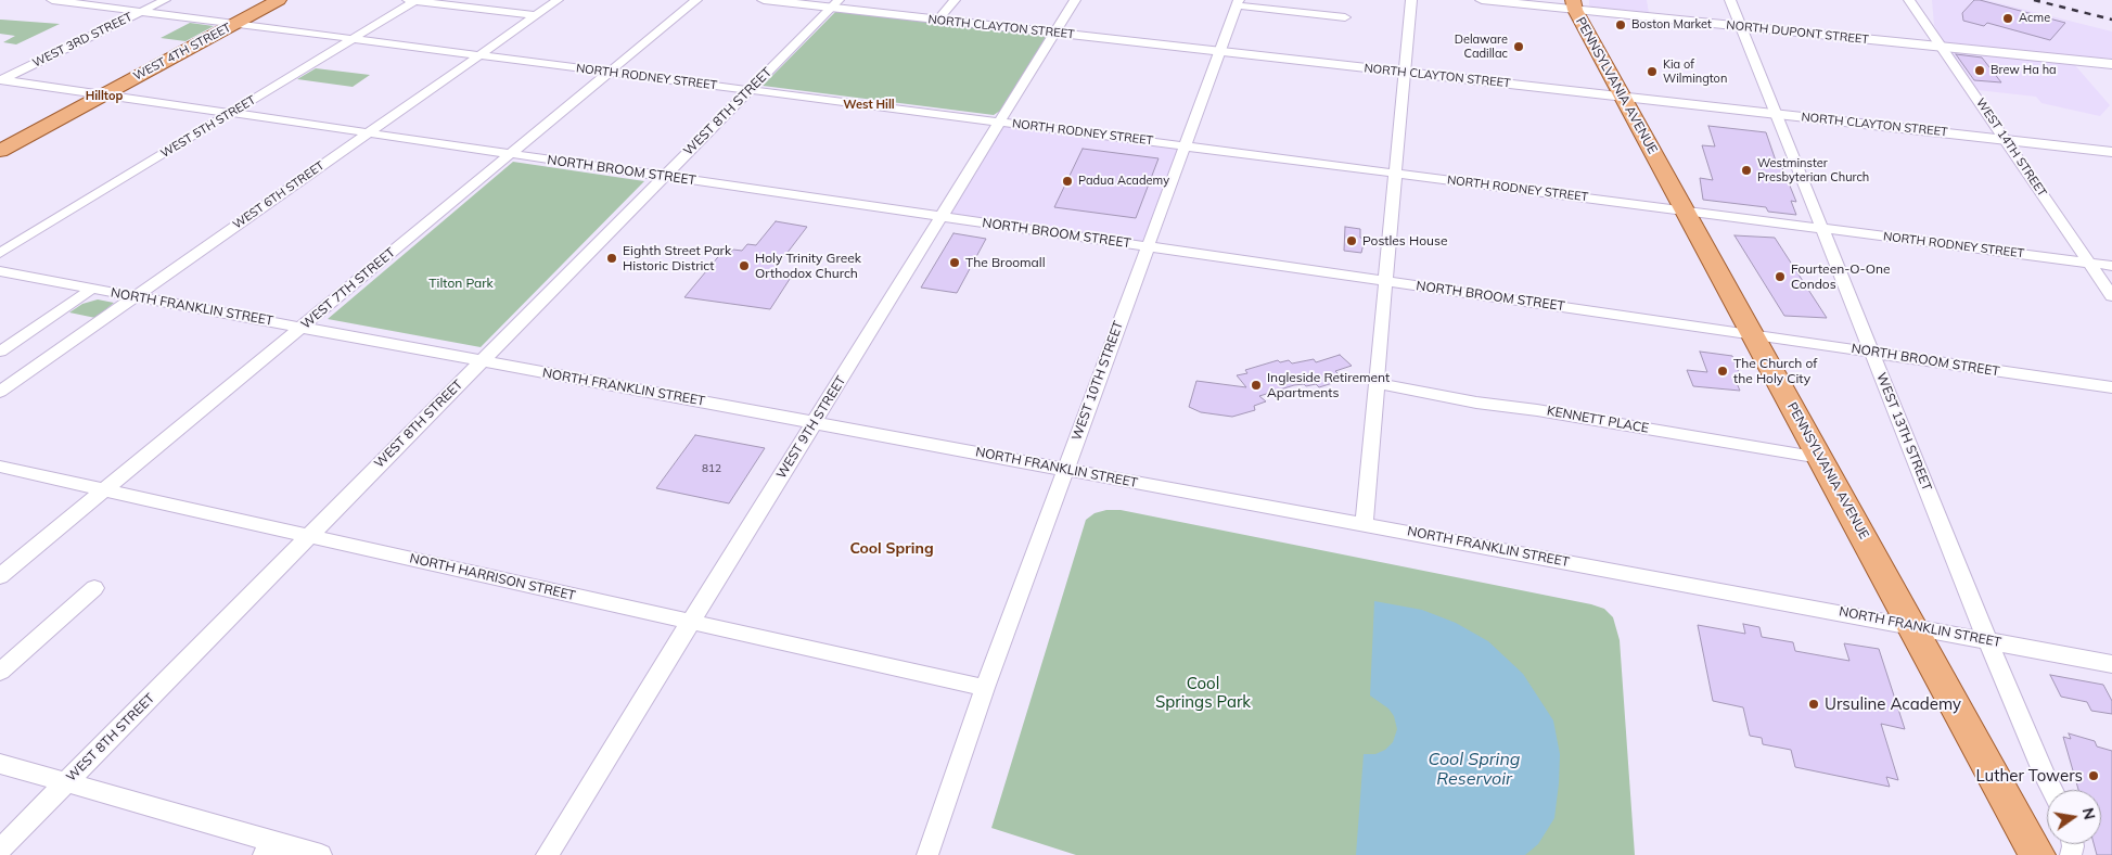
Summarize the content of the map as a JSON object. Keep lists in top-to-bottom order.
{
  "streets": {
    "main road": ["WEST 4TH STREET", "PENNSYLVANIA AVENUE"],
    "street": [
      "NORTH CLAYTON STREET",
      "NORTH DUPONT STREET",
      "WEST 3RD STREET",
      "NORTH RODNEY STREET",
      "WEST 8TH STREET",
      "WEST 5TH STREET",
      "WEST 14TH STREET",
      "NORTH BROOM STREET",
      "WEST 6TH STREET",
      "WEST 7TH STREET",
      "NORTH FRANKLIN STREET",
      "WEST 10TH STREET",
      "KENNETT PLACE",
      "WEST 9TH STREET",
      "WEST 13TH STREET",
      "NORTH HARRISON STREET"
    ]
  },
  "crossings": [
    ["NORTH CLAYTON STREET", "PENNSYLVANIA AVENUE"],
    ["NORTH CLAYTON STREET", "WEST 8TH STREET"],
    ["NORTH CLAYTON STREET", "WEST 14TH STREET"],
    ["NORTH CLAYTON STREET", "WEST 10TH STREET"],
    ["NORTH CLAYTON STREET", "WEST 9TH STREET"],
    ["NORTH CLAYTON STREET", "WEST 13TH STREET"],
    ["NORTH DUPONT STREET", "PENNSYLVANIA AVENUE"],
    ["NORTH DUPONT STREET", "WEST 14TH STREET"],
    ["NORTH DUPONT STREET", "WEST 13TH STREET"],
    ["WEST 3RD STREET", "NORTH RODNEY STREET"],
    ["WEST 3RD STREET", "NORTH BROOM STREET"],
    ["WEST 4TH STREET", "NORTH RODNEY STREET"],
    ["WEST 4TH STREET", "NORTH BROOM STREET"],
    ["NORTH RODNEY STREET", "PENNSYLVANIA AVENUE"],
    ["NORTH RODNEY STREET", "WEST 8TH STREET"],
    ["NORTH RODNEY STREET", "WEST 5TH STREET"],
    ["NORTH RODNEY STREET", "WEST 14TH STREET"],
    ["NORTH RODNEY STREET", "WEST 6TH STREET"],
    ["NORTH RODNEY STREET", "WEST 7TH STREET"],
    ["NORTH RODNEY STREET", "WEST 10TH STREET"],
    ["NORTH RODNEY STREET", "WEST 9TH STREET"],
    ["NORTH RODNEY STREET", "WEST 13TH STREET"],
    ["PENNSYLVANIA AVENUE", "NORTH BROOM STREET"],
    ["PENNSYLVANIA AVENUE", "NORTH FRANKLIN STREET"],
    ["PENNSYLVANIA AVENUE", "KENNETT PLACE"],
    ["WEST 8TH STREET", "NORTH BROOM STREET"],
    ["WEST 8TH STREET", "NORTH FRANKLIN STREET"],
    ["WEST 8TH STREET", "NORTH HARRISON STREET"],
    ["WEST 5TH STREET", "NORTH BROOM STREET"],
    ["NORTH BROOM STREET", "WEST 6TH STREET"],
    ["NORTH BROOM STREET", "WEST 7TH STREET"],
    ["NORTH BROOM STREET", "WEST 10TH STREET"],
    ["NORTH BROOM STREET", "WEST 9TH STREET"],
    ["NORTH BROOM STREET", "WEST 13TH STREET"],
    ["WEST 6TH STREET", "NORTH FRANKLIN STREET"],
    ["WEST 7TH STREET", "NORTH FRANKLIN STREET"],
    ["WEST 7TH STREET", "NORTH HARRISON STREET"],
    ["NORTH FRANKLIN STREET", "WEST 10TH STREET"],
    ["NORTH FRANKLIN STREET", "WEST 9TH STREET"],
    ["NORTH FRANKLIN STREET", "WEST 13TH STREET"],
    ["WEST 10TH STREET", "NORTH HARRISON STREET"],
    ["WEST 9TH STREET", "NORTH HARRISON STREET"]
  ],
  "districts": ["Hilltop", "West Hill", "Cool Spring"],
  "water": ["Cool Spring Reservoir"],
  "parks": ["Tilton Park", "Cool Springs Park"],
  "places": [
    "Acme",
    "Boston Market",
    "Delaware Cadillac",
    "Brew Ha ha",
    "Kia of Wilmington",
    "Westminster Presbyterian Church",
    "Padua Academy",
    "Postles House",
    "Eighth Street Park Historic District",
    "The Broomall",
    "Holy Trinity Greek Orthodox Church",
    "Fourteen-O-One Condos",
    "The Church of the Holy City",
    "Ingleside Retirement Apartments",
    "Ursuline Academy",
    "Luther Towers"
  ],
  "house_numbers": ["812"],
  "north": "right"
}
